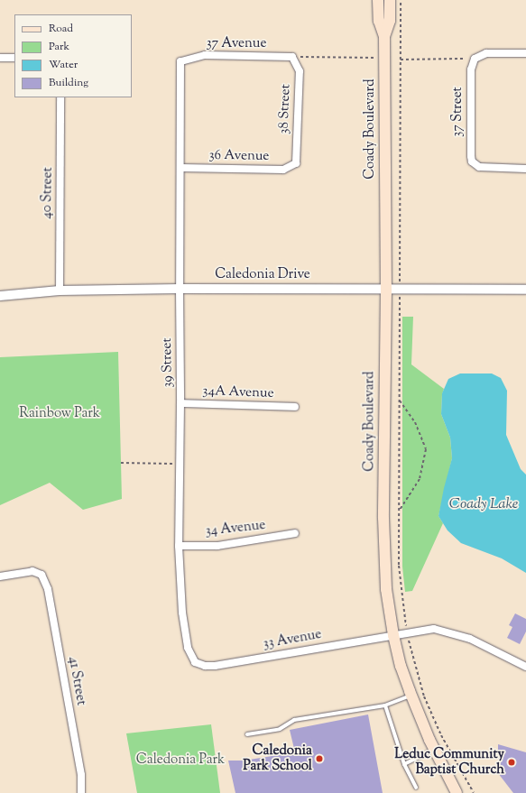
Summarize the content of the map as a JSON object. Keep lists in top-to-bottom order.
{
  "streets": {
    "main road": ["Coady Boulevard"],
    "street": [
      "37 Avenue",
      "38 Street",
      "37 Street",
      "36 Avenue",
      "40 Street",
      "Caledonia Drive",
      "39 Street",
      "34A Avenue",
      "34 Avenue",
      "33 Avenue",
      "41 Street"
    ]
  },
  "crossings": [
    ["37 Avenue", "38 Street"],
    ["37 Avenue", "39 Street"],
    ["38 Street", "36 Avenue"],
    ["Coady Boulevard", "Caledonia Drive"],
    ["Coady Boulevard", "33 Avenue"],
    ["36 Avenue", "39 Street"],
    ["40 Street", "Caledonia Drive"],
    ["Caledonia Drive", "39 Street"],
    ["39 Street", "34A Avenue"],
    ["39 Street", "34 Avenue"],
    ["39 Street", "33 Avenue"]
  ],
  "water": ["Coady Lake"],
  "parks": ["Rainbow Park", "Caledonia Park"],
  "places": ["Caledonia Park School", "Leduc Community Baptist Church"],
  "legend": [
    "Road",
    "Park",
    "Water",
    "Building"
  ]
}
